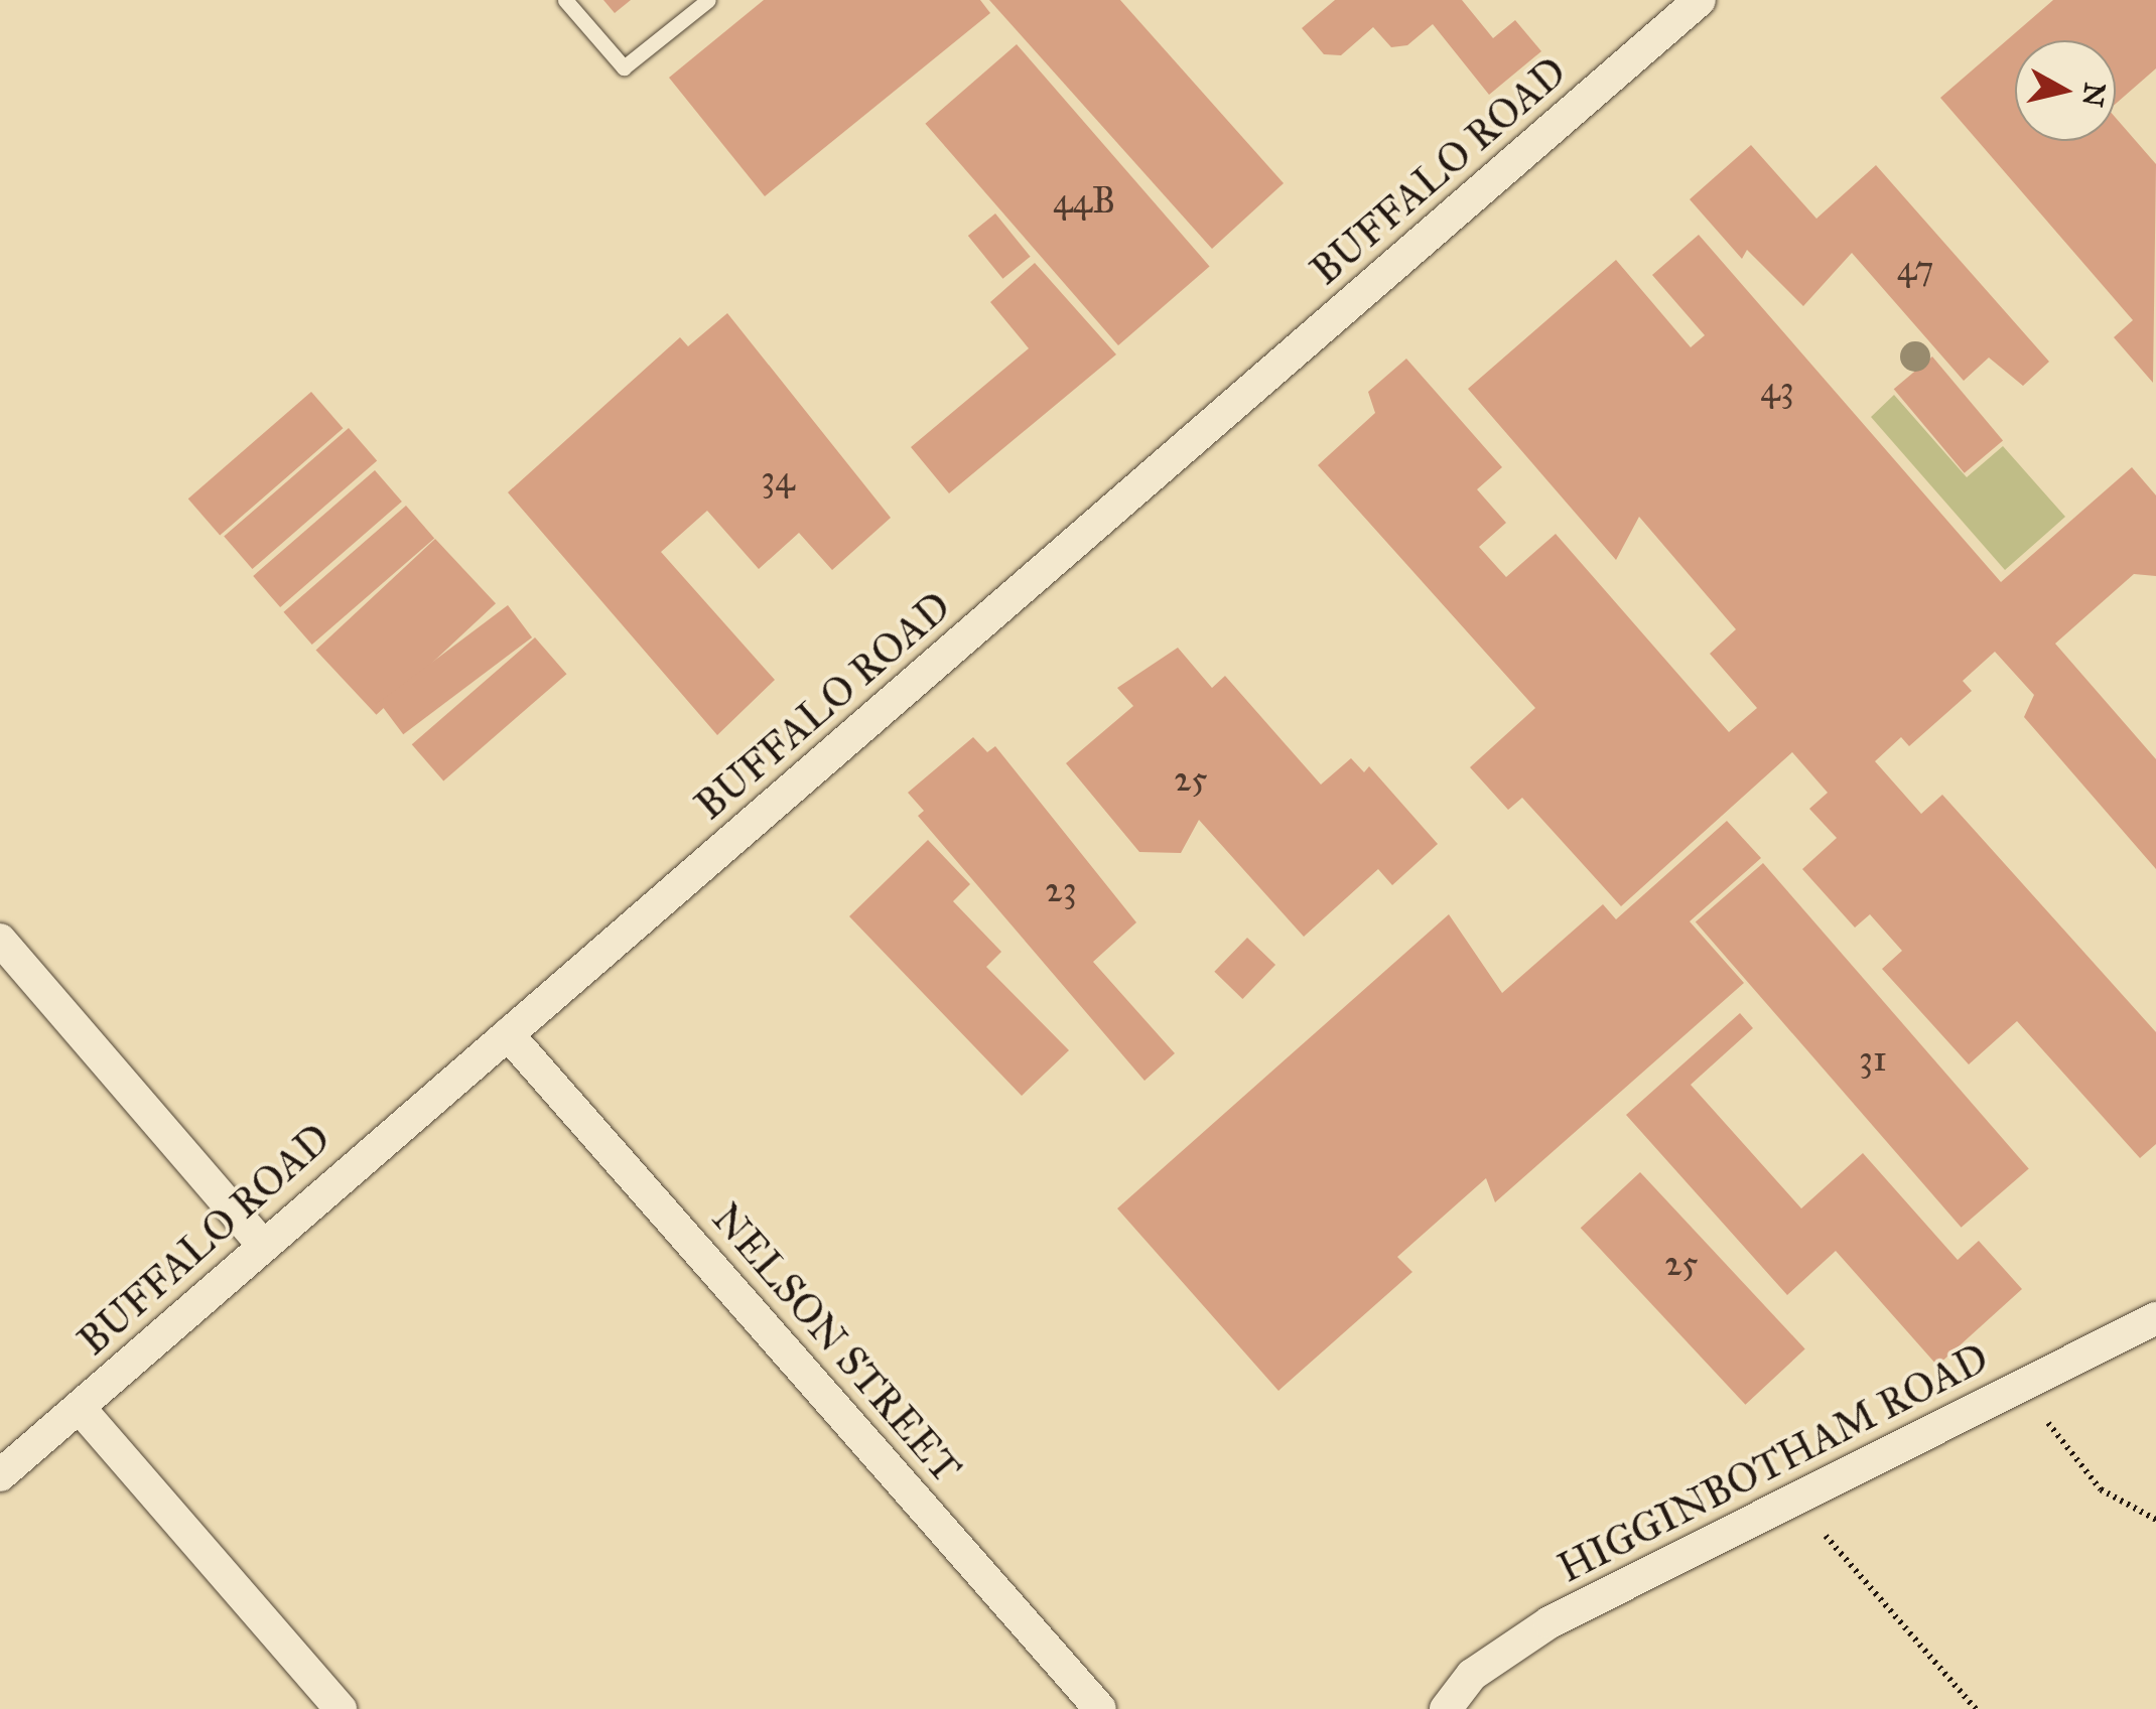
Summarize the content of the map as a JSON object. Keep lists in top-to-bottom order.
{
  "streets": {
    "street": ["BUFFALO ROAD", "NELSON STREET", "HIGGINBOTHAM ROAD"]
  },
  "crossings": [
    ["BUFFALO ROAD", "NELSON STREET"]
  ],
  "house_numbers": [
    "44B",
    "47",
    "43",
    "34",
    "25",
    "23",
    "31",
    "25"
  ],
  "north": "right"
}
